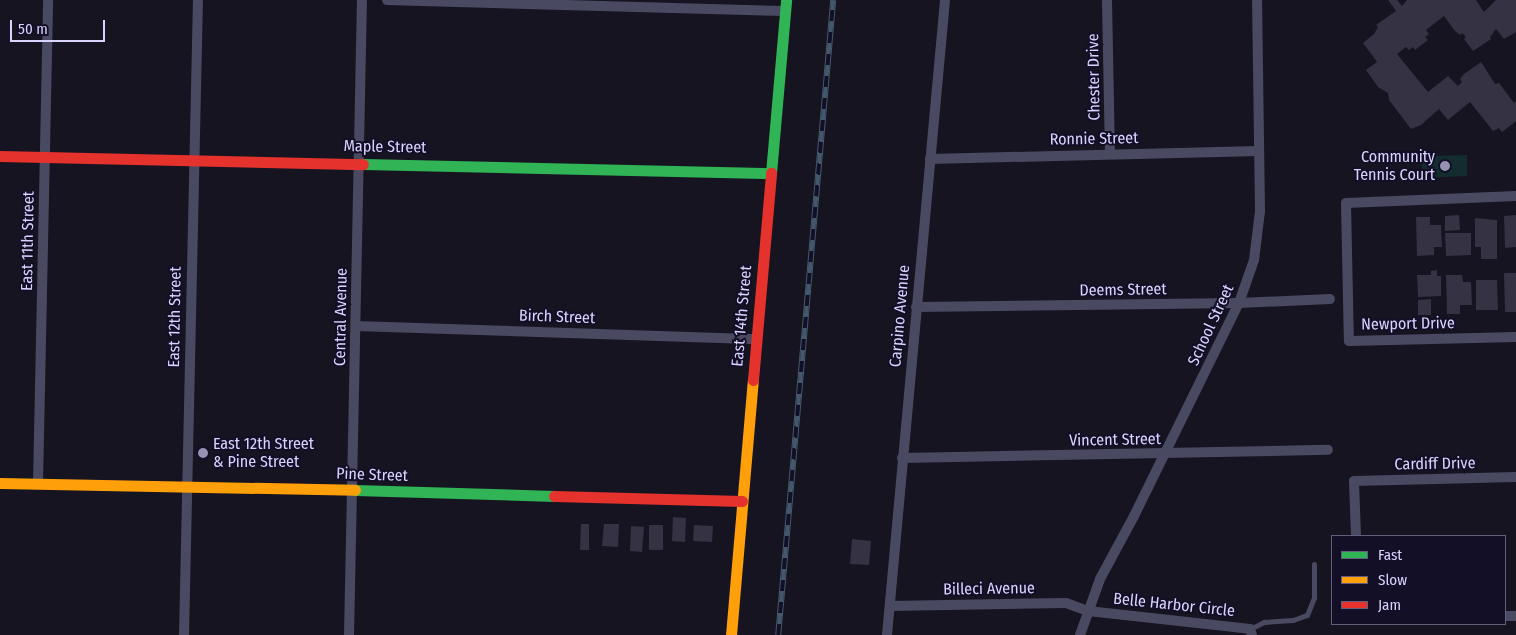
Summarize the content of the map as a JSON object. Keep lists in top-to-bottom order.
{
  "streets": {
    "street": [
      "Chester Drive",
      "Ronnie Street",
      "Maple Street",
      "East 11th Street",
      "Deems Street",
      "East 14th Street",
      "Carpino Avenue",
      "East 12th Street",
      "Central Avenue",
      "Birch Street",
      "Newport Drive",
      "School Street",
      "Vincent Street",
      "Cardiff Drive",
      "Pine Street",
      "Billeci Avenue",
      "Belle Harbor Circle"
    ]
  },
  "crossings": [
    ["Chester Drive", "Ronnie Street"],
    ["Ronnie Street", "Carpino Avenue"],
    ["Ronnie Street", "School Street"],
    ["Maple Street", "East 11th Street"],
    ["Maple Street", "East 14th Street"],
    ["Maple Street", "East 12th Street"],
    ["Maple Street", "Central Avenue"],
    ["East 11th Street", "Pine Street"],
    ["Deems Street", "Carpino Avenue"],
    ["Deems Street", "School Street"],
    ["East 14th Street", "Birch Street"],
    ["East 14th Street", "Pine Street"],
    ["Carpino Avenue", "Vincent Street"],
    ["Carpino Avenue", "Billeci Avenue"],
    ["East 12th Street", "Pine Street"],
    ["Central Avenue", "Birch Street"],
    ["Central Avenue", "Pine Street"],
    ["School Street", "Vincent Street"],
    ["School Street", "Billeci Avenue"],
    ["School Street", "Belle Harbor Circle"],
    ["Billeci Avenue", "Belle Harbor Circle"]
  ],
  "places": ["Community Tennis Court", "East 12th Street & Pine Street"],
  "legend": ["Fast", "Slow", "Jam"],
  "scale_bar": "50 m"
}
